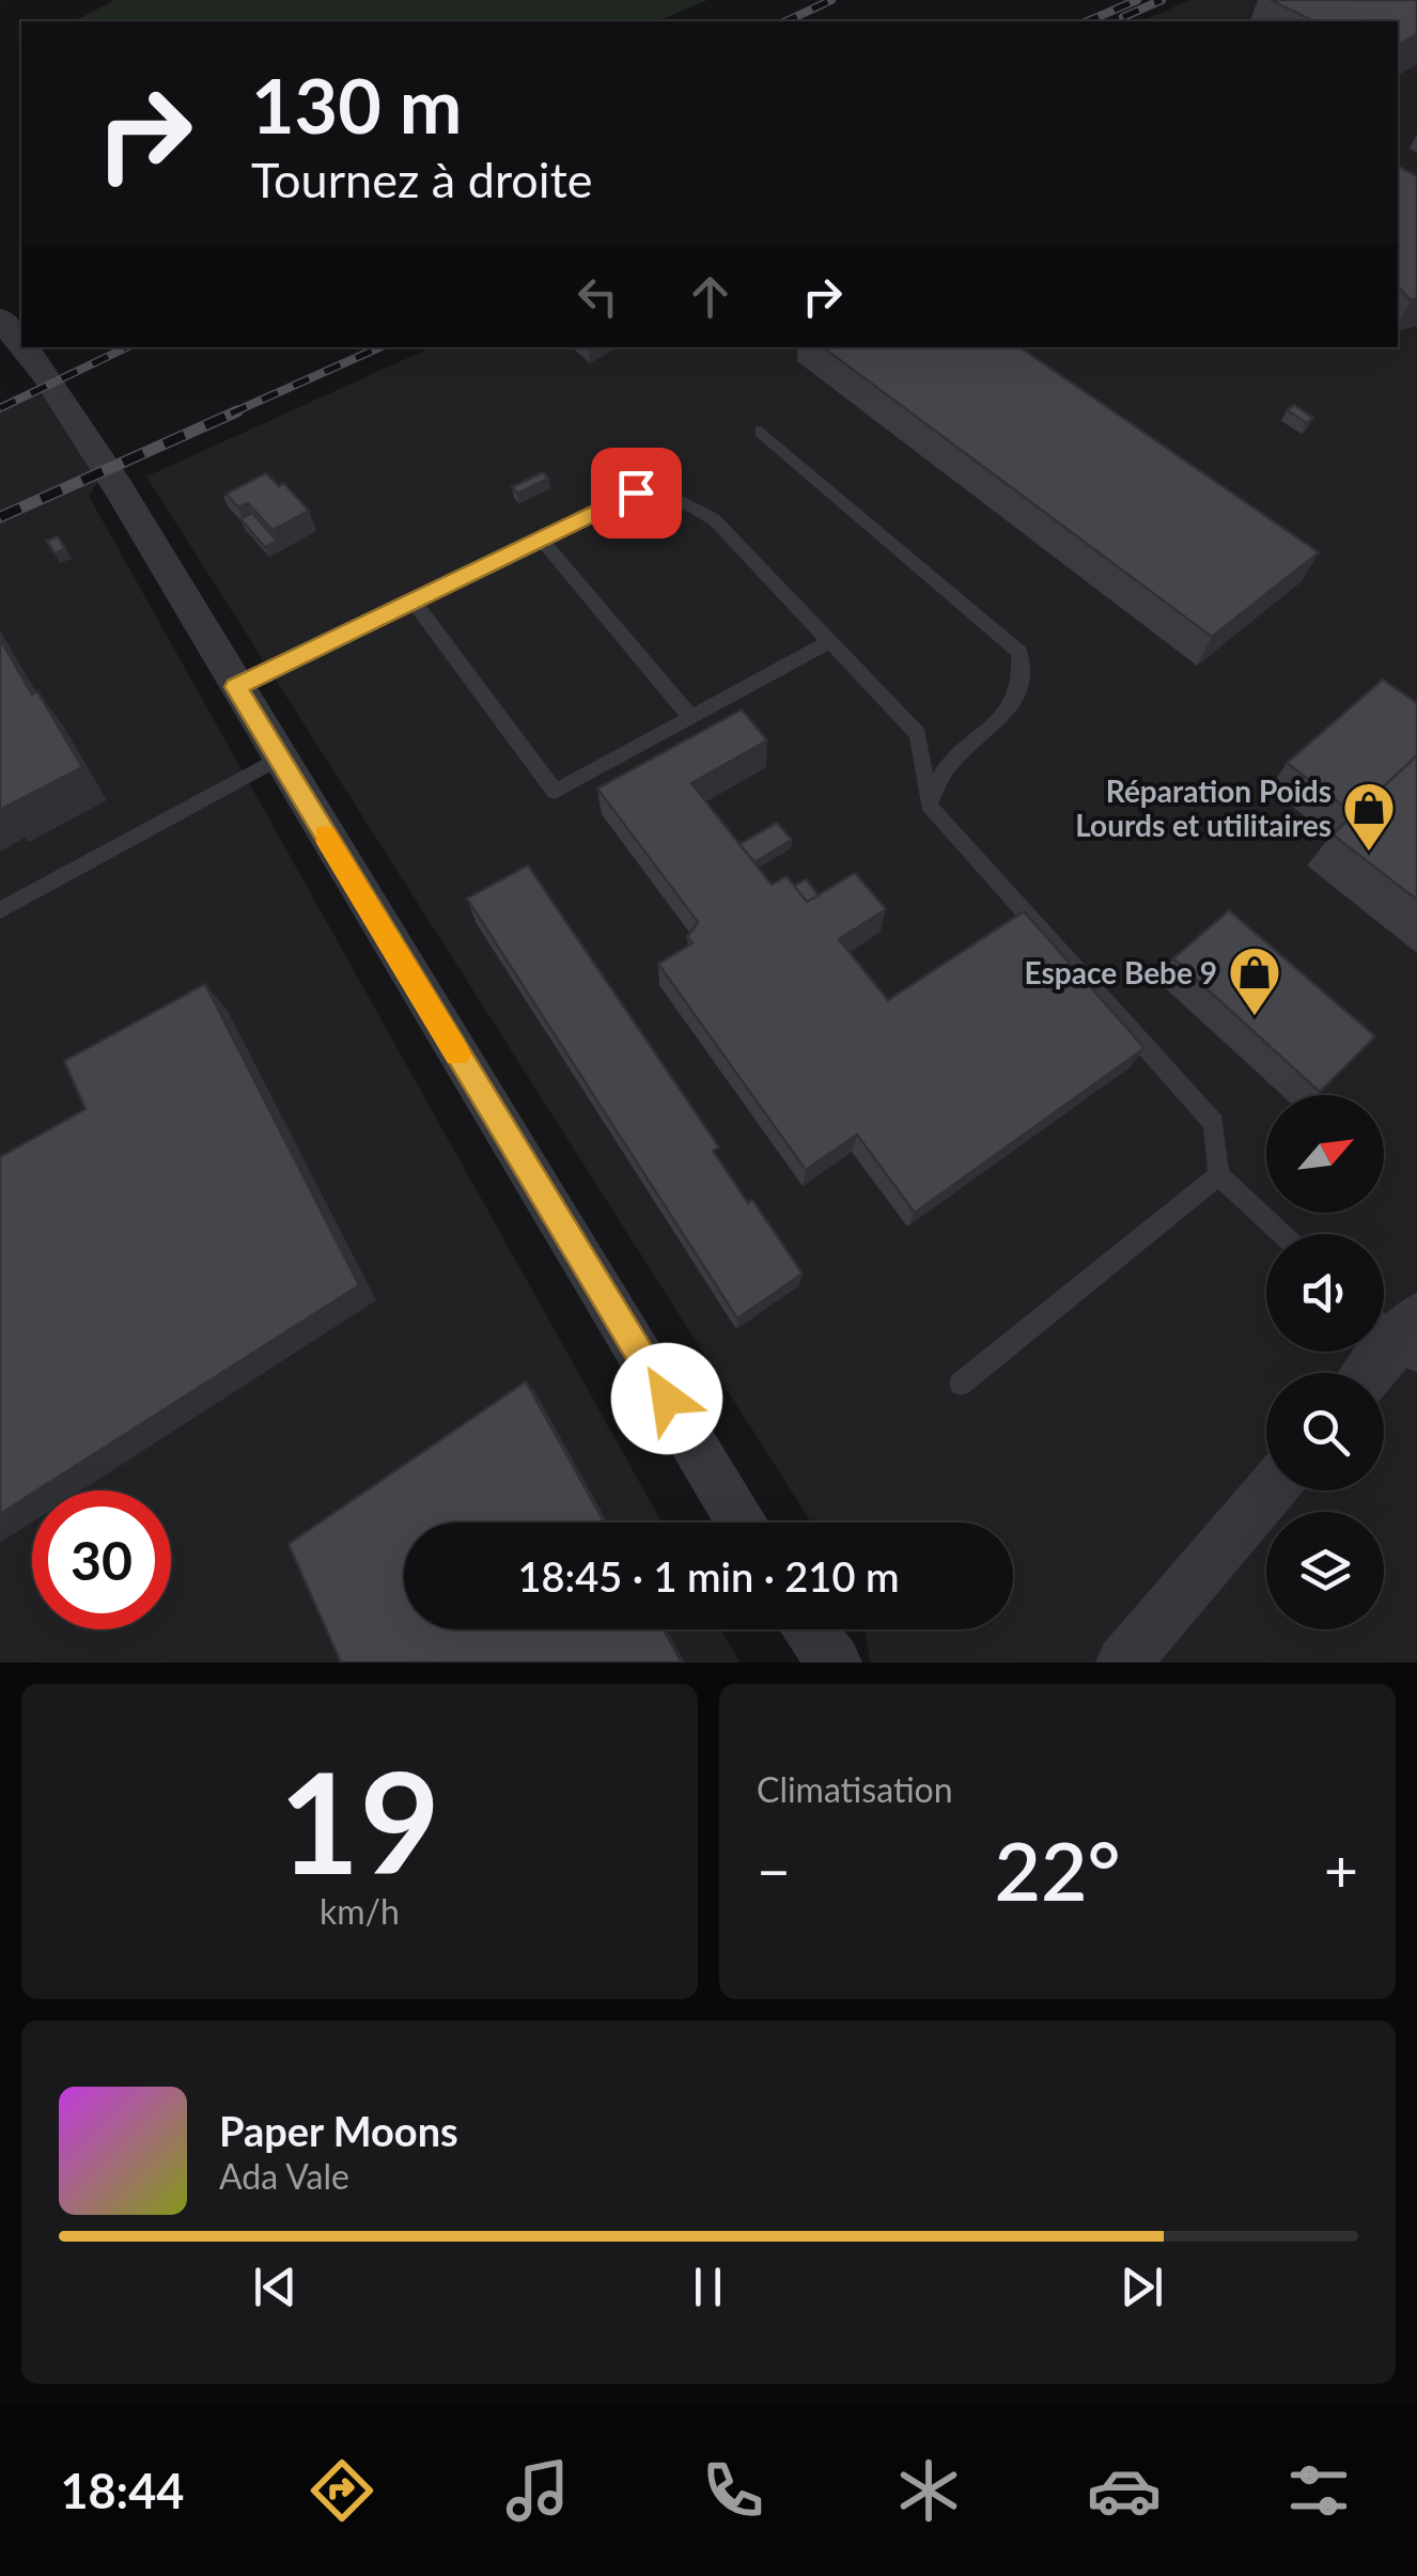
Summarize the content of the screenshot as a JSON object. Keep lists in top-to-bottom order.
{
  "places": {
    "shop": ["Réparation Poids Lourds et utilitaires", "Espace Bebe 9"]
  },
  "north": "top right",
  "page": {
    "turn": ["130 m", "Tournez à droite"],
    "limit": "30",
    "trip": "18:45 · 1 min · 210 m",
    "tile": [
      ["19", "km/h"],
      "Climatisation"
    ],
    "heat": ["−", "22°", "+"],
    "song": ["Paper Moons", "Ada Vale"],
    "tabs": "18:44"
  }
}
